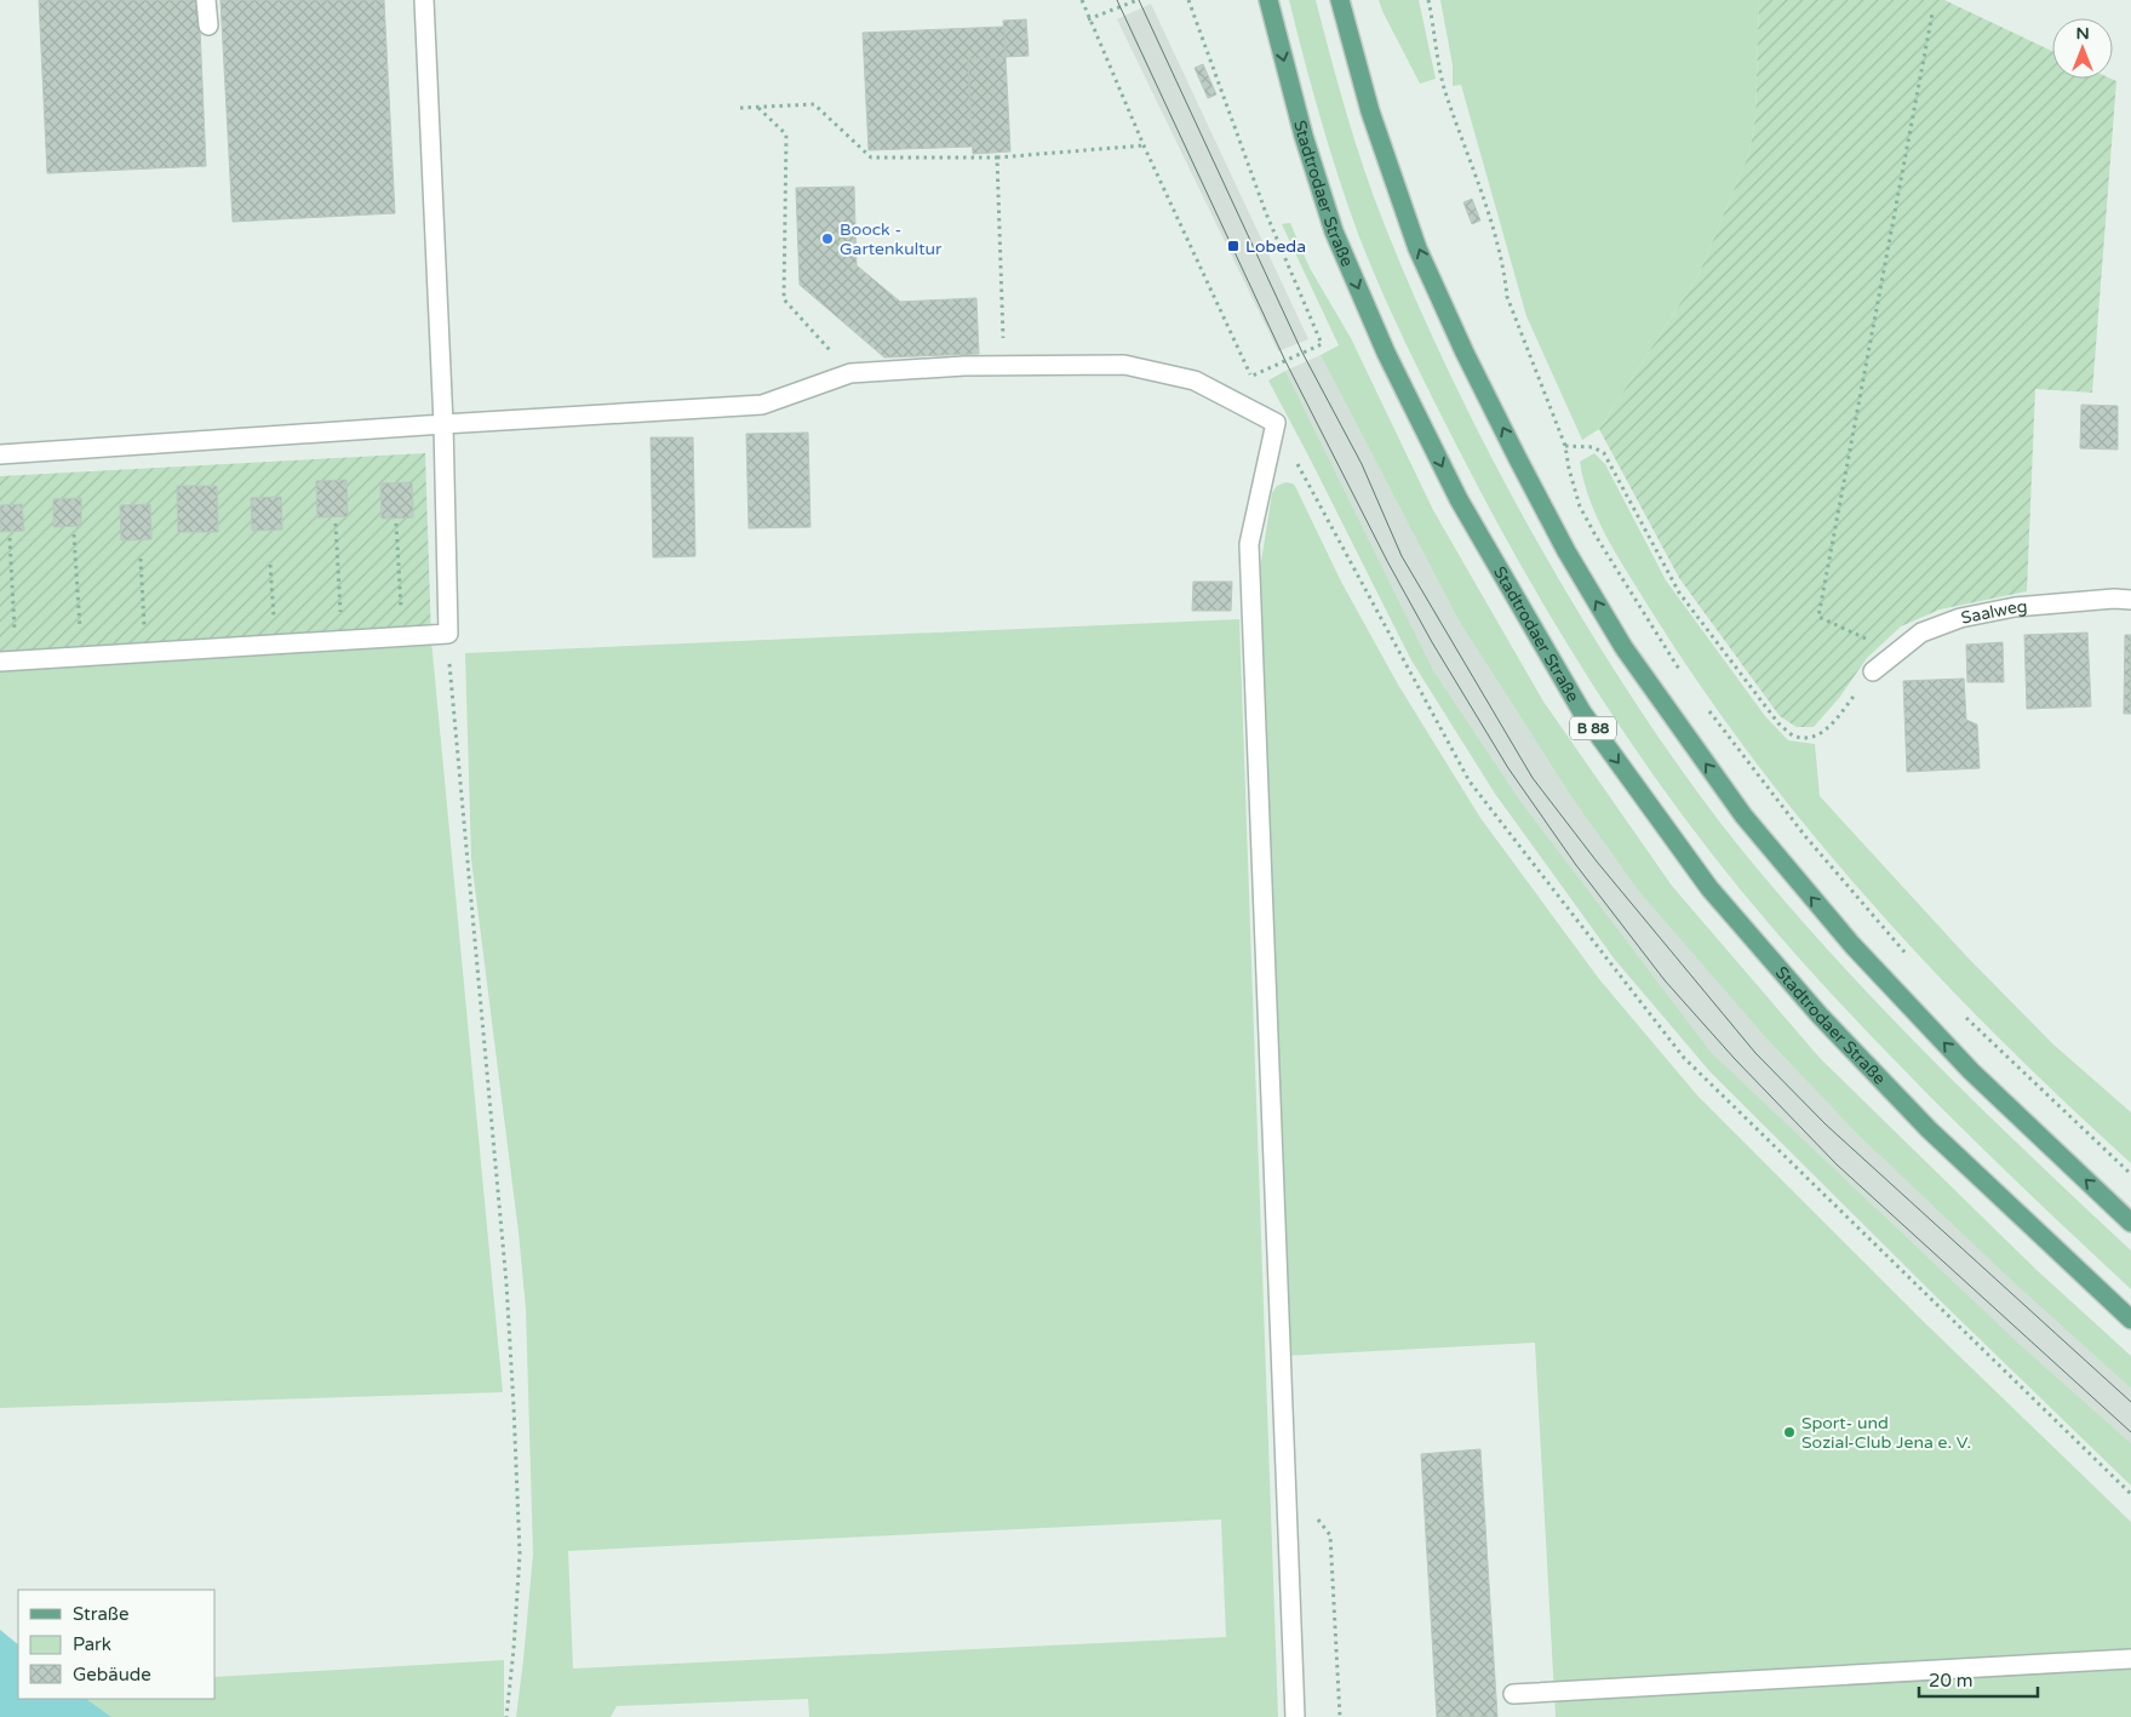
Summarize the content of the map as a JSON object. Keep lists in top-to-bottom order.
{
  "streets": {
    "main road": ["Stadtrodaer Straße", "B 88"],
    "street": ["Saalweg"]
  },
  "places": {
    "other": ["Boock - Gartenkultur", "Sport- und Sozial-Club Jena e. V."],
    "transit": ["Lobeda"]
  },
  "legend": ["Straße", "Park", "Gebäude"],
  "scale_bar": "20 m",
  "north": "top"
}
